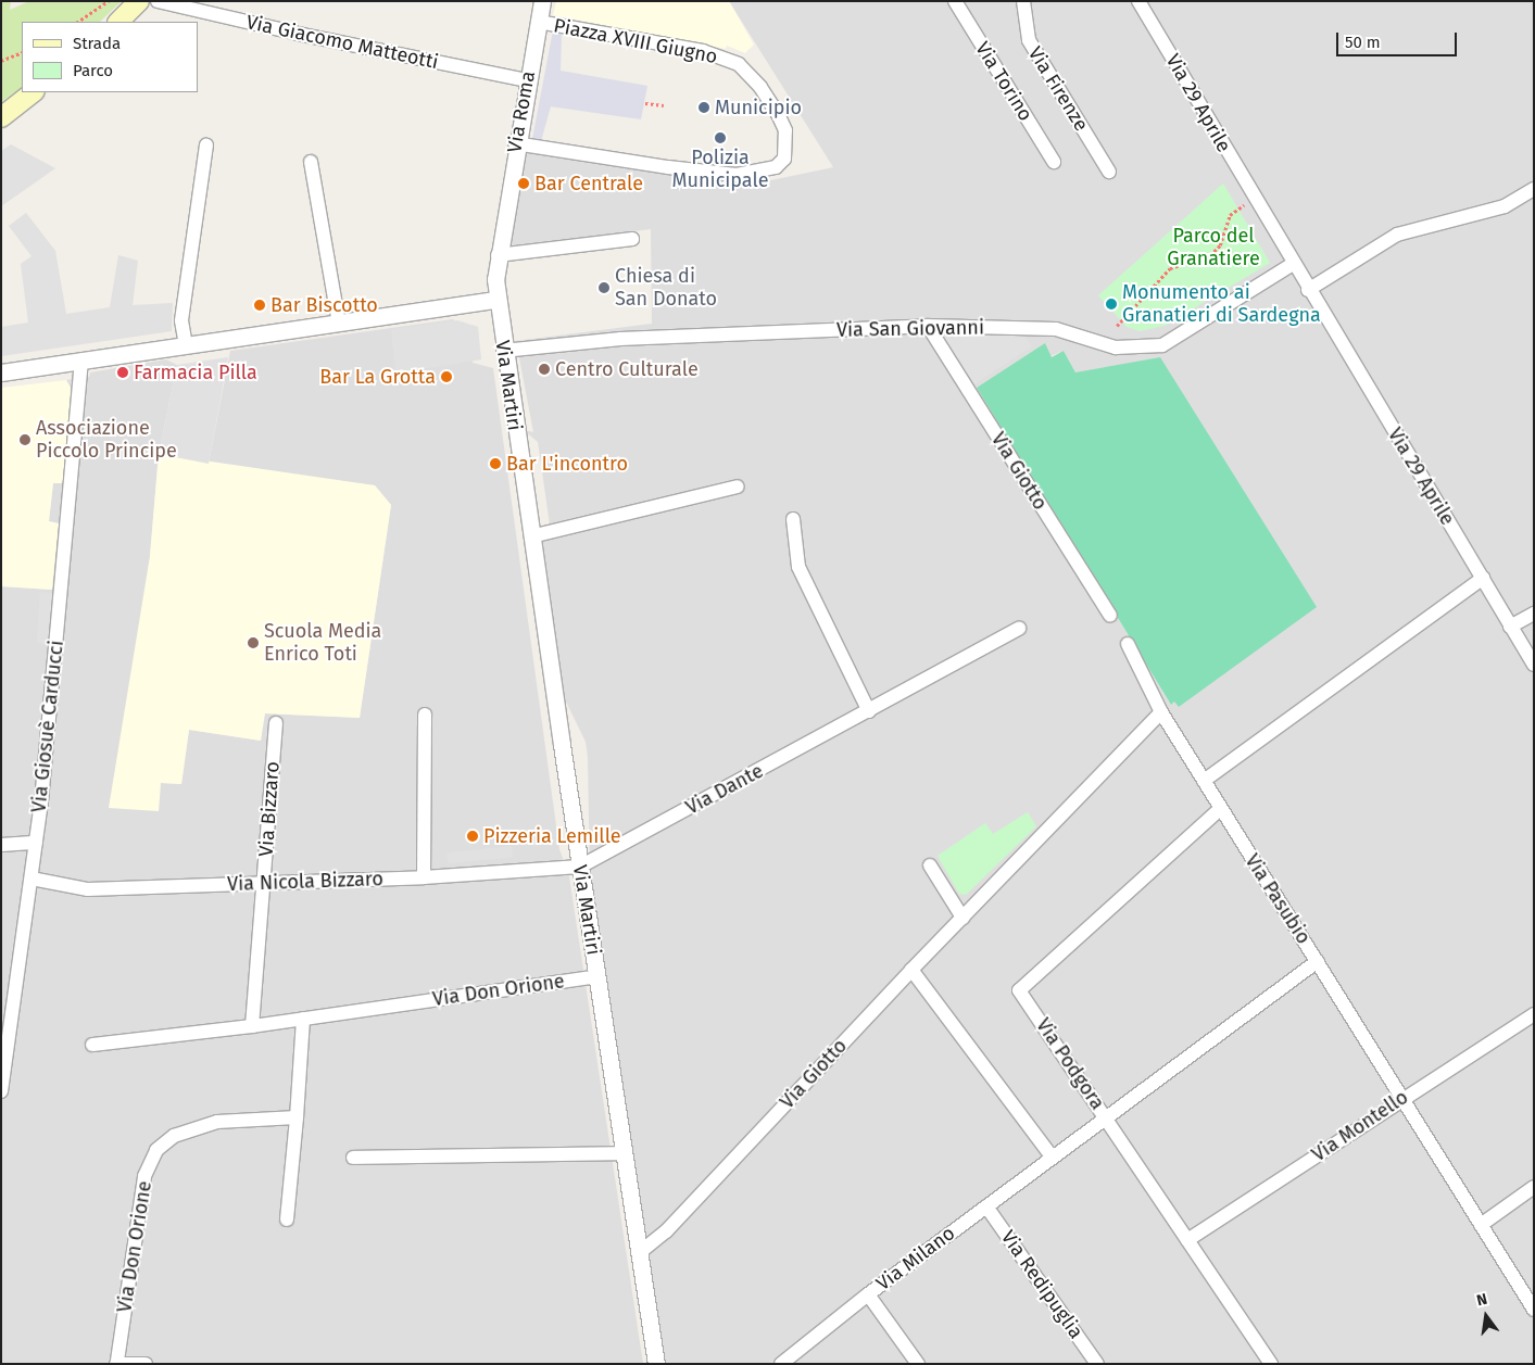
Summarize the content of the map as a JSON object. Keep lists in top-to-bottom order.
{
  "streets": {
    "street": [
      "Piazza XVIII Giugno",
      "Via Giacomo Matteotti",
      "Via Torino",
      "Via Firenze",
      "Via 29 Aprile",
      "Via Roma",
      "Via San Giovanni",
      "Via Martiri",
      "Via Giotto",
      "Via Giosuè Carducci",
      "Via Dante",
      "Via Bizzaro",
      "Via Nicola Bizzaro",
      "Via Pasubio",
      "Via Don Orione",
      "Via Podgora",
      "Via Montello",
      "Via Milano",
      "Via Redipuglia"
    ]
  },
  "crossings": [
    ["Piazza XVIII Giugno", "Via Roma"],
    ["Via Giacomo Matteotti", "Via Roma"],
    ["Via 29 Aprile", "Via San Giovanni"],
    ["Via Roma", "Via Martiri"],
    ["Via San Giovanni", "Via Martiri"],
    ["Via San Giovanni", "Via Giotto"],
    ["Via Martiri", "Via Giotto"],
    ["Via Martiri", "Via Dante"],
    ["Via Martiri", "Via Nicola Bizzaro"],
    ["Via Martiri", "Via Don Orione"],
    ["Via Giosuè Carducci", "Via Nicola Bizzaro"],
    ["Via Dante", "Via Nicola Bizzaro"],
    ["Via Bizzaro", "Via Nicola Bizzaro"],
    ["Via Bizzaro", "Via Don Orione"],
    ["Via Pasubio", "Via Podgora"],
    ["Via Pasubio", "Via Montello"],
    ["Via Pasubio", "Via Milano"],
    ["Via Podgora", "Via Montello"],
    ["Via Podgora", "Via Milano"],
    ["Via Milano", "Via Redipuglia"]
  ],
  "parks": ["Parco del Granatiere"],
  "places": [
    "Municipio",
    "Polizia Municipale",
    "Bar Centrale",
    "Chiesa di San Donato",
    "Monumento ai Granatieri di Sardegna",
    "Bar Biscotto",
    "Centro Culturale",
    "Farmacia Pilla",
    "Bar La Grotta",
    "Associazione Piccolo Principe",
    "Bar L'incontro",
    "Scuola Media Enrico Toti",
    "Pizzeria Lemille"
  ],
  "legend": ["Strada", "Parco"],
  "scale_bar": "50 m",
  "north": "top"
}
